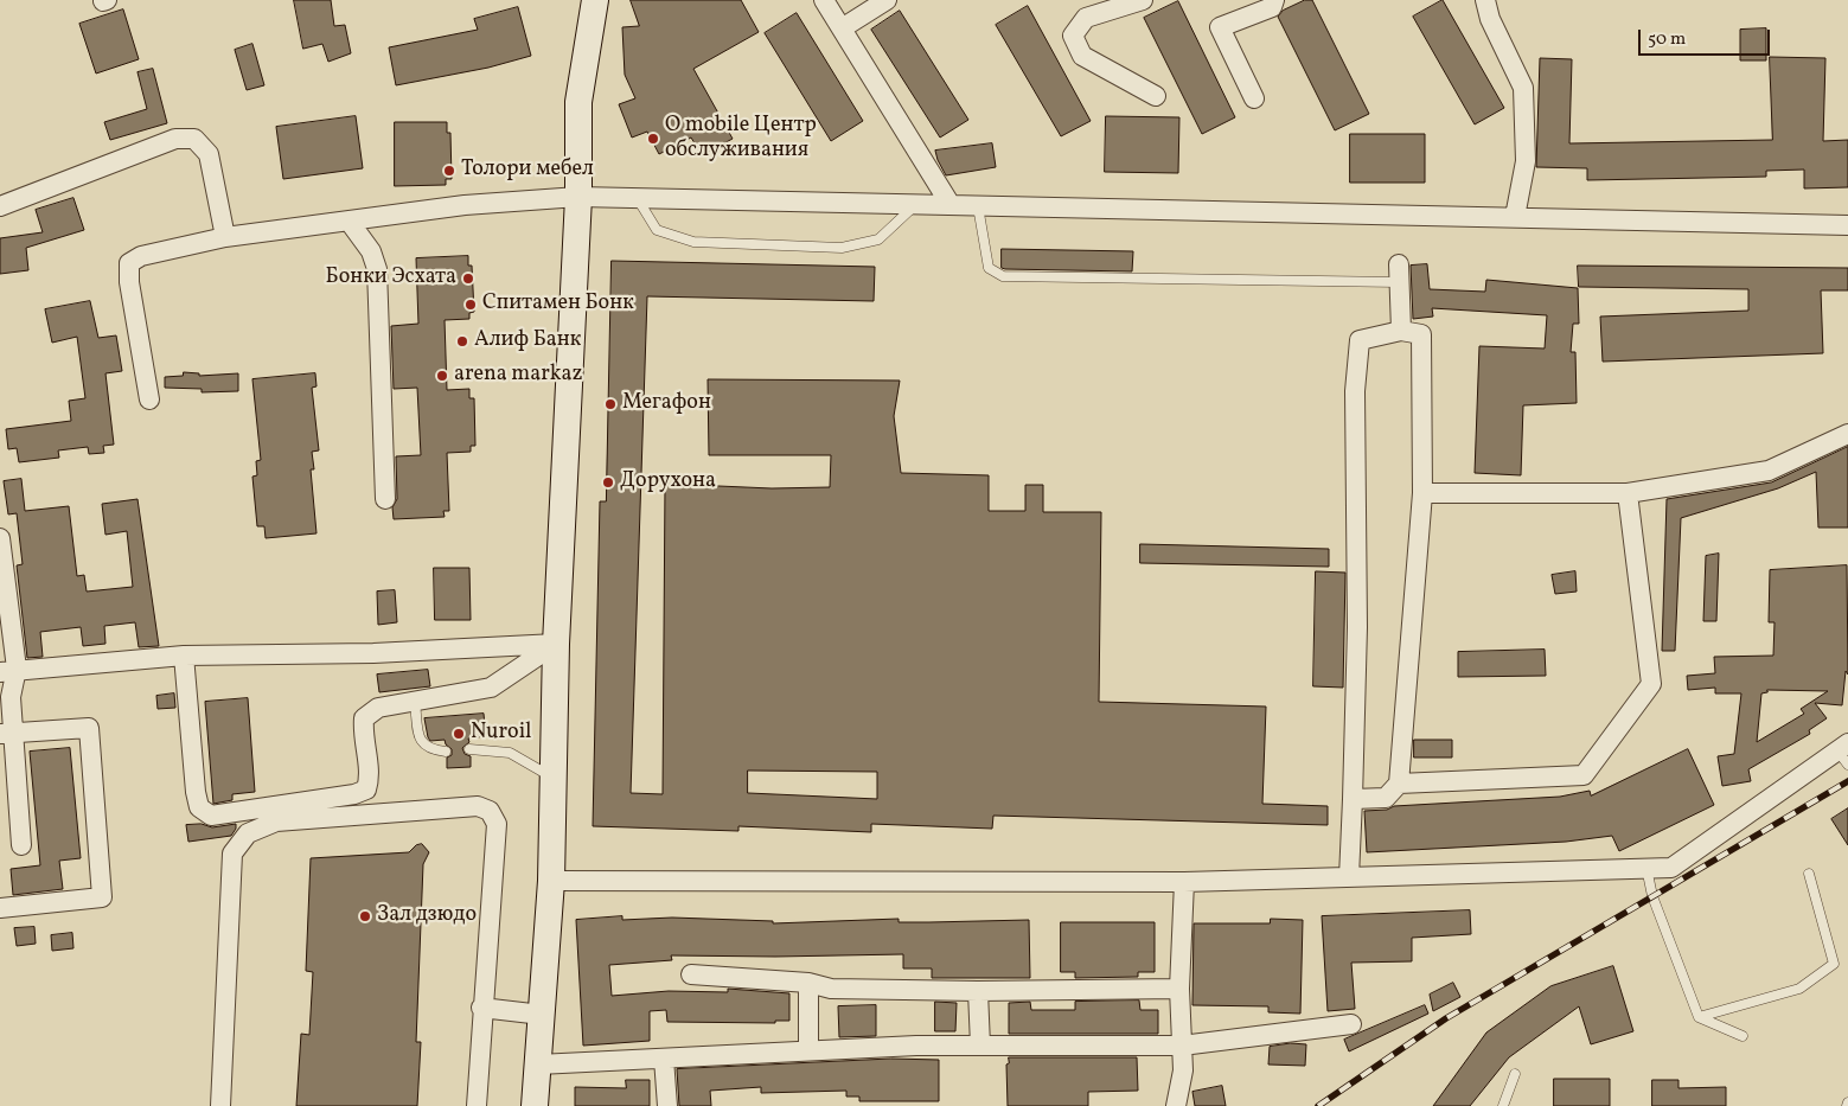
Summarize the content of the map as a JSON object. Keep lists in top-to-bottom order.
{
  "places": [
    "O mobile Центр обслуживания",
    "Толори мебел",
    "Бонки Эсхата",
    "Спитамен Бонк",
    "Алиф Банк",
    "arena markaz",
    "Мегафон",
    "Дорухона",
    "Nuroil",
    "Зал дзюдо"
  ],
  "scale_bar": "50 m"
}
